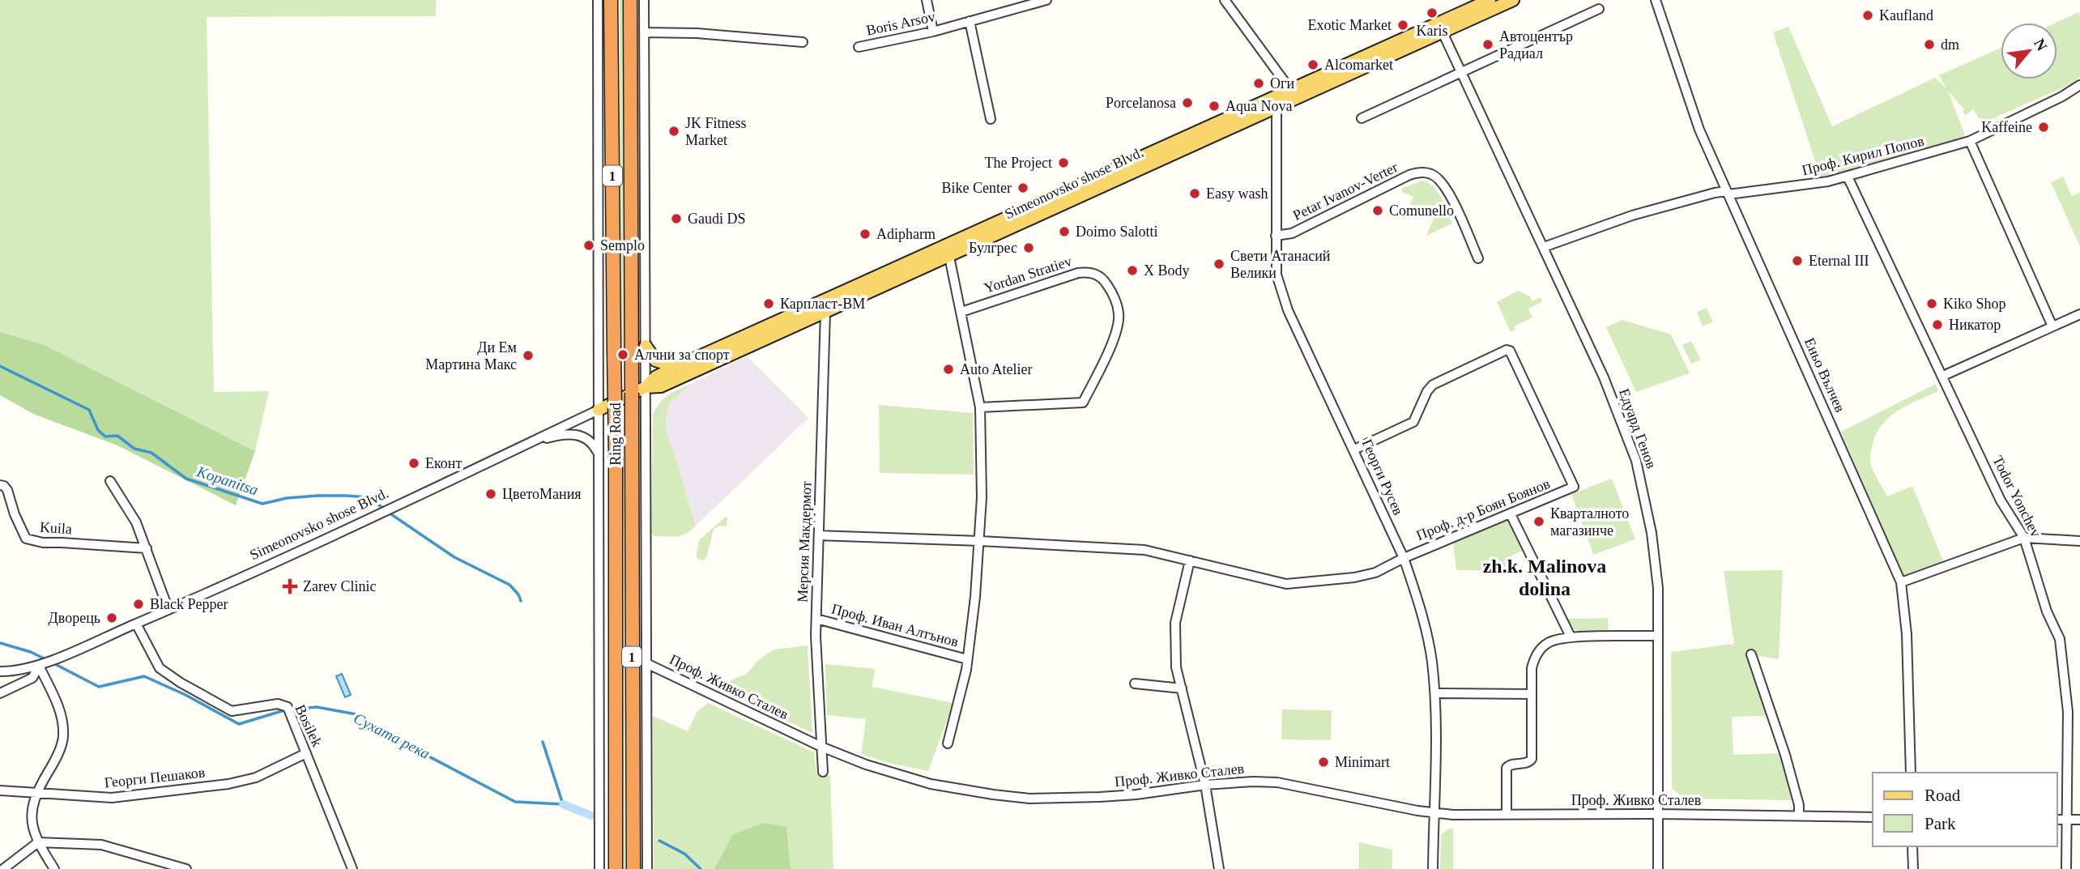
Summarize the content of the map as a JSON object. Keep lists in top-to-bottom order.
{
  "streets": {
    "highway": ["1", "Ring Road"],
    "main road": ["Simeonovsko shose Blvd."],
    "street": [
      "Boris Arsov",
      "Проф. Кирил Попов",
      "Petar Ivanov-Verter",
      "Yordan Stratiev",
      "Еньо Вълчев",
      "Едуард Генов",
      "Георги Русев",
      "Todor Yonchev",
      "Проф. д-р Боян Боянов",
      "Kuila",
      "Мерсия Макдермот",
      "Проф. Иван Алтънов",
      "Проф. Живко Сталев",
      "Bosilek",
      "Георги Пешаков"
    ]
  },
  "crossings": [
    ["Проф. Кирил Попов", "Еньо Вълчев"],
    ["Проф. Кирил Попов", "Едуард Генов"],
    ["Проф. Кирил Попов", "Todor Yonchev"],
    ["Simeonovsko shose Blvd.", "Едуард Генов"],
    ["Simeonovsko shose Blvd.", "Георги Русев"],
    ["Simeonovsko shose Blvd.", "Мерсия Макдермот"],
    ["Simeonovsko shose Blvd.", "Bosilek"],
    ["Petar Ivanov-Verter", "Георги Русев"],
    ["Едуард Генов", "Проф. Живко Сталев"],
    ["Георги Русев", "Проф. д-р Боян Боянов"],
    ["Георги Русев", "Проф. Живко Сталев"],
    ["Проф. д-р Боян Боянов", "Мерсия Макдермот"],
    ["Мерсия Макдермот", "Проф. Иван Алтънов"],
    ["Мерсия Макдермот", "Проф. Живко Сталев"],
    ["Bosilek", "Георги Пешаков"]
  ],
  "districts": ["zh.k. Malinova dolina"],
  "water": ["Kopanitsa", "Сухата река"],
  "places": {
    "other": [
      "Karis",
      "Kaufland",
      "Exotic Market",
      "Автоцентър Радиал",
      "dm",
      "Alcomarket",
      "Оги",
      "Porcelanosa",
      "Aqua Nova",
      "Kaffeine",
      "JK Fitness Market",
      "The Project",
      "Bike Center",
      "Easy wash",
      "Comunello",
      "Gaudi DS",
      "Doimo Salotti",
      "Adipharm",
      "Semplo",
      "Булгрес",
      "Eternal III",
      "Свети Атанасий Велики",
      "X Body",
      "Карпласт-ВМ",
      "Kiko Shop",
      "Никатор",
      "Алчни за спорт",
      "Ди Ем Мартина Макс",
      "Auto Atelier",
      "Еконт",
      "ЦветоМания",
      "Кварталното магазинче",
      "Black Pepper",
      "Дворець",
      "Minimart"
    ],
    "health": ["Zarev Clinic"]
  },
  "legend": ["Road", "Park"],
  "north": "top right"
}
